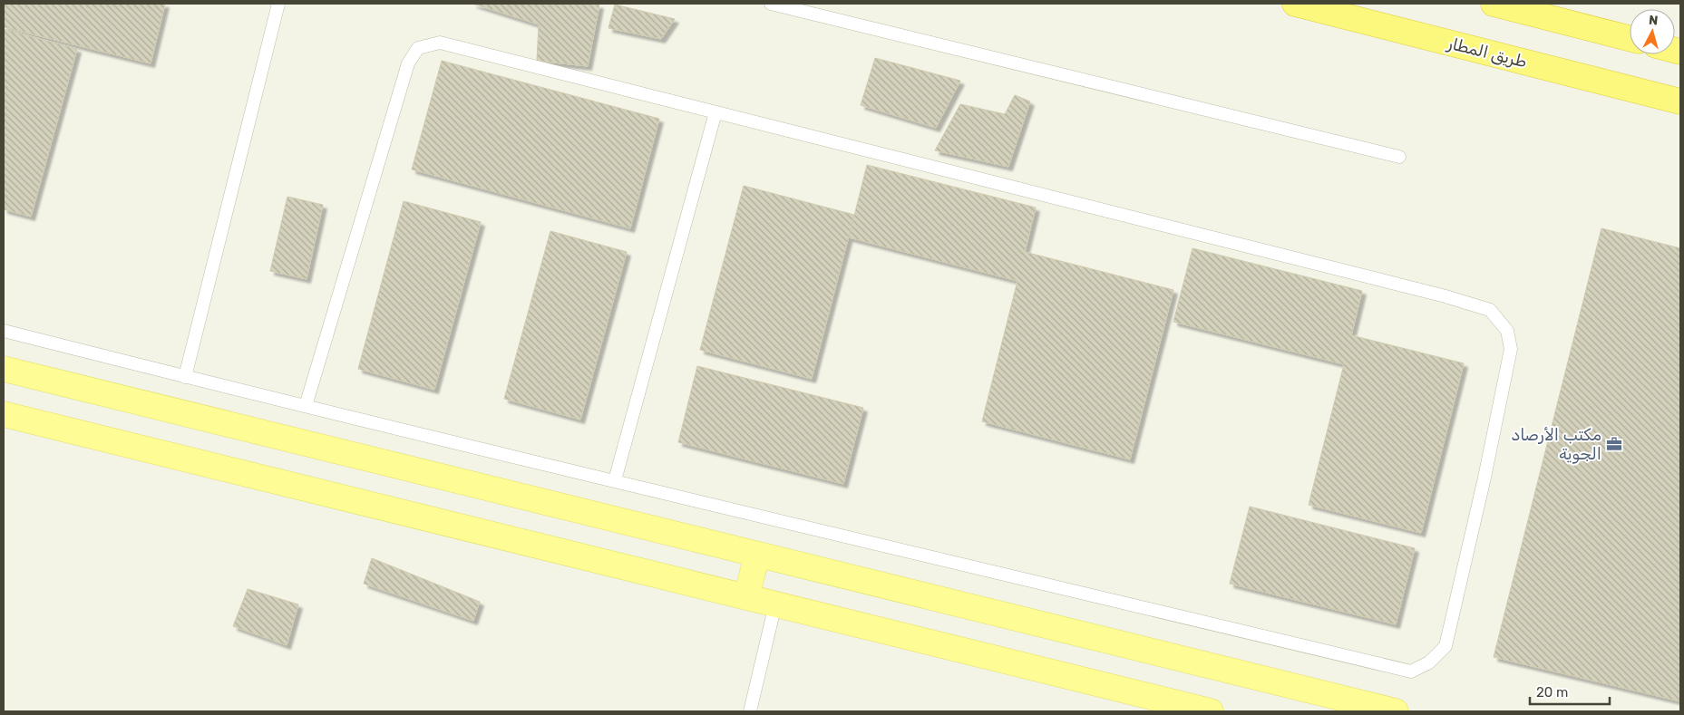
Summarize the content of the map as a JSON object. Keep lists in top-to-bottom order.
{
  "streets": {
    "highway": ["طريق المطار"]
  },
  "places": {
    "office": ["مكتب الأرصاد الجوية"]
  },
  "scale_bar": "20 m",
  "north": "top"
}
